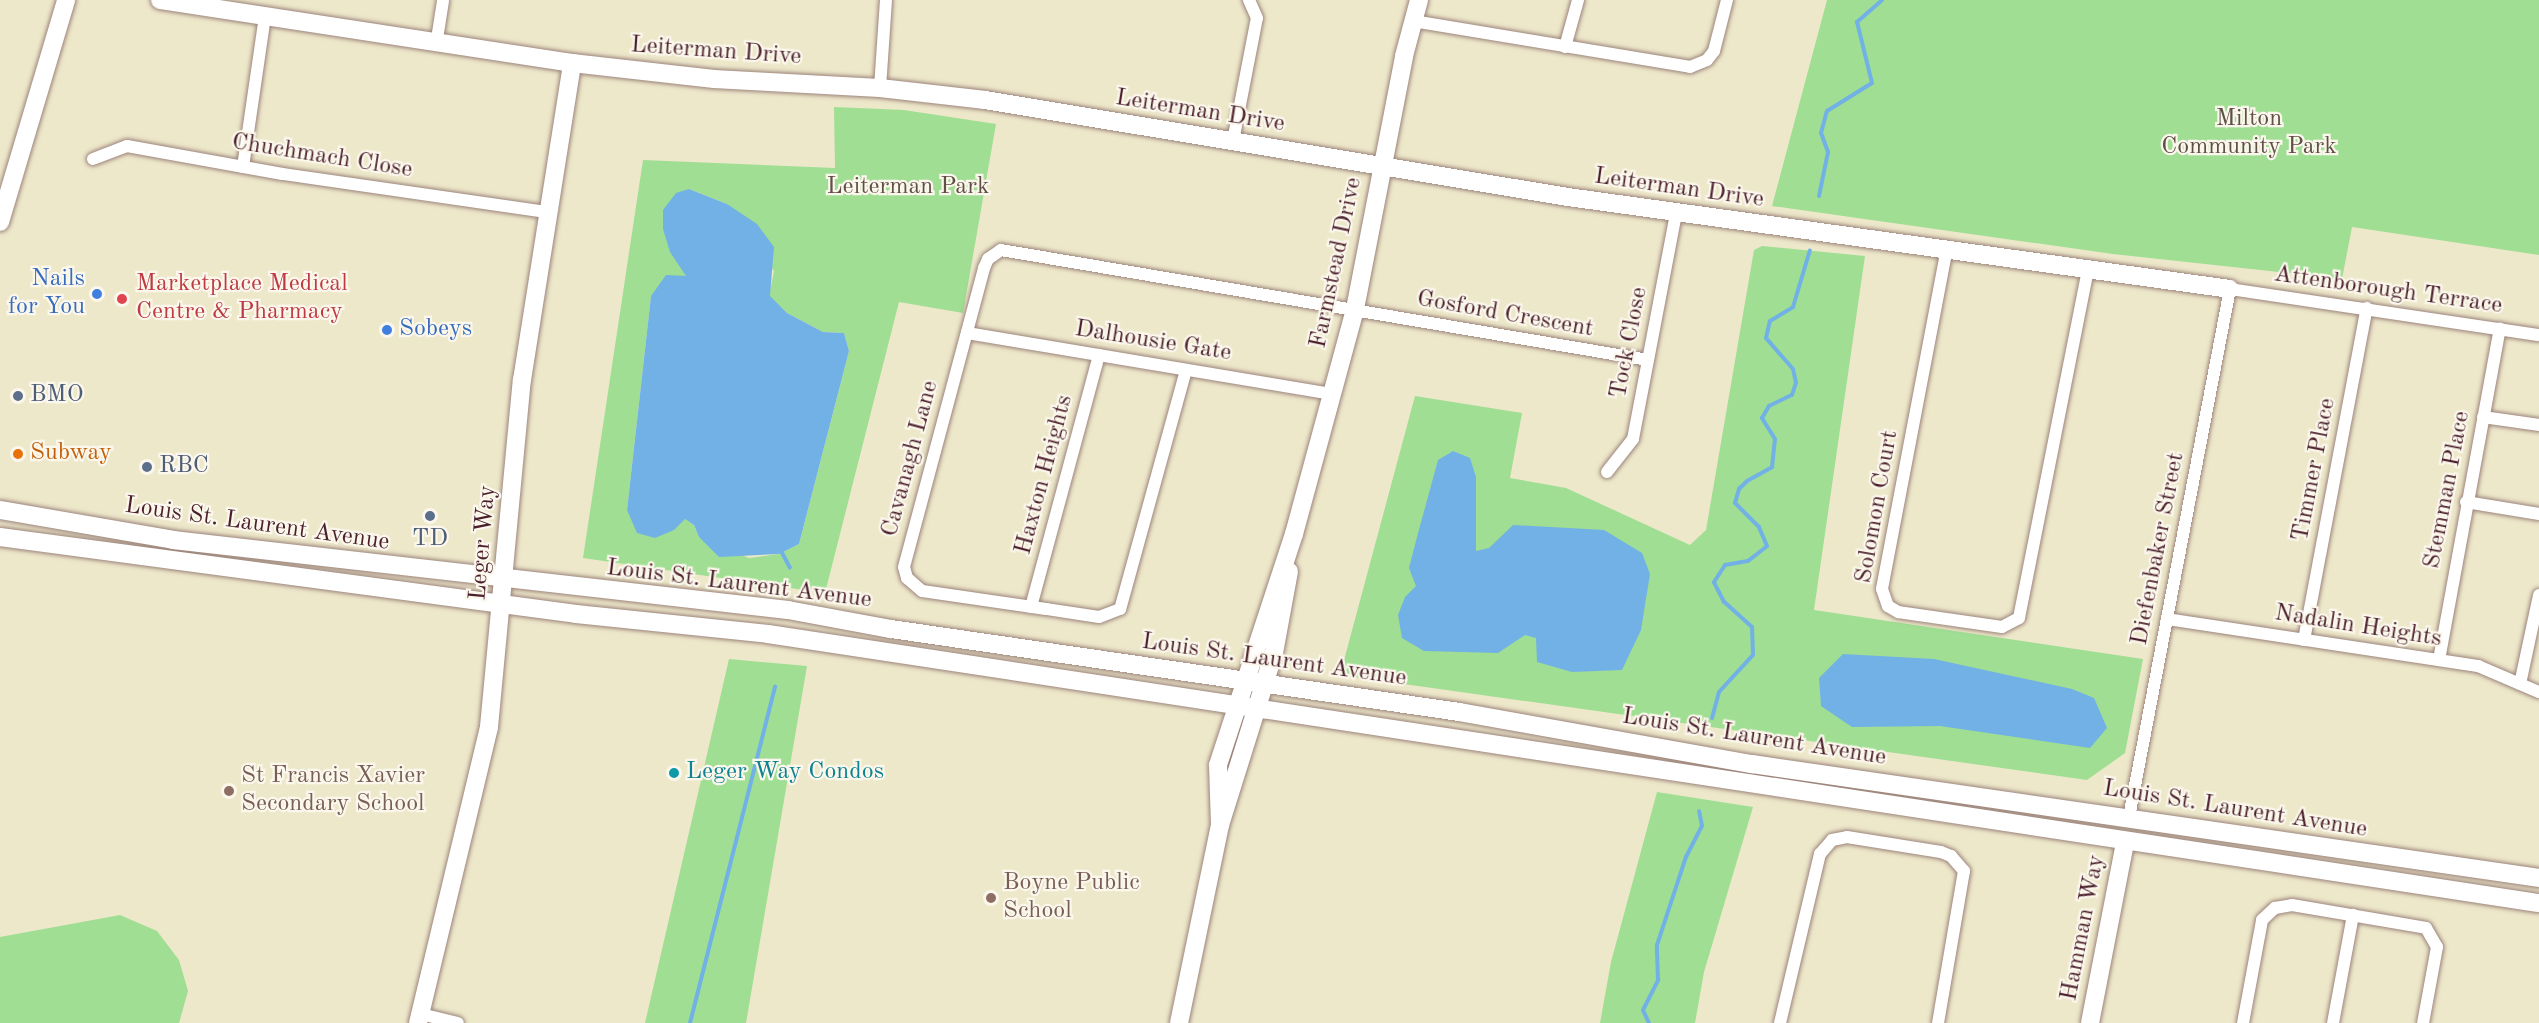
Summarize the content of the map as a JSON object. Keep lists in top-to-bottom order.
{
  "streets": {
    "main road": [
      "Leiterman Drive",
      "Farmstead Drive",
      "Louis St. Laurent Avenue",
      "Leger Way",
      "Hamman Way"
    ],
    "street": [
      "Chuchmach Close",
      "Attenborough Terrace",
      "Gosford Crescent",
      "Dalhousie Gate",
      "Tock Close",
      "Cavanagh Lane",
      "Timmer Place",
      "Haxton Heights",
      "Stemman Place",
      "Solomon Court",
      "Diefenbaker Street",
      "Nadalin Heights"
    ]
  },
  "crossings": [
    ["Leiterman Drive", "Farmstead Drive"],
    ["Leiterman Drive", "Attenborough Terrace"],
    ["Leiterman Drive", "Tock Close"],
    ["Leiterman Drive", "Solomon Court"],
    ["Leiterman Drive", "Leger Way"],
    ["Leiterman Drive", "Diefenbaker Street"],
    ["Chuchmach Close", "Leger Way"],
    ["Farmstead Drive", "Gosford Crescent"],
    ["Farmstead Drive", "Dalhousie Gate"],
    ["Farmstead Drive", "Cavanagh Lane"],
    ["Farmstead Drive", "Louis St. Laurent Avenue"],
    ["Attenborough Terrace", "Timmer Place"],
    ["Attenborough Terrace", "Stemman Place"],
    ["Attenborough Terrace", "Diefenbaker Street"],
    ["Gosford Crescent", "Tock Close"],
    ["Gosford Crescent", "Cavanagh Lane"],
    ["Dalhousie Gate", "Cavanagh Lane"],
    ["Dalhousie Gate", "Haxton Heights"],
    ["Cavanagh Lane", "Haxton Heights"],
    ["Timmer Place", "Nadalin Heights"],
    ["Stemman Place", "Nadalin Heights"],
    ["Louis St. Laurent Avenue", "Leger Way"],
    ["Louis St. Laurent Avenue", "Diefenbaker Street"],
    ["Louis St. Laurent Avenue", "Hamman Way"],
    ["Diefenbaker Street", "Nadalin Heights"]
  ],
  "parks": ["Milton Community Park", "Leiterman Park"],
  "places": [
    "Nails for You",
    "Marketplace Medical Centre & Pharmacy",
    "Sobeys",
    "BMO",
    "Subway",
    "RBC",
    "TD",
    "Leger Way Condos",
    "St Francis Xavier Secondary School",
    "Boyne Public School"
  ]
}
